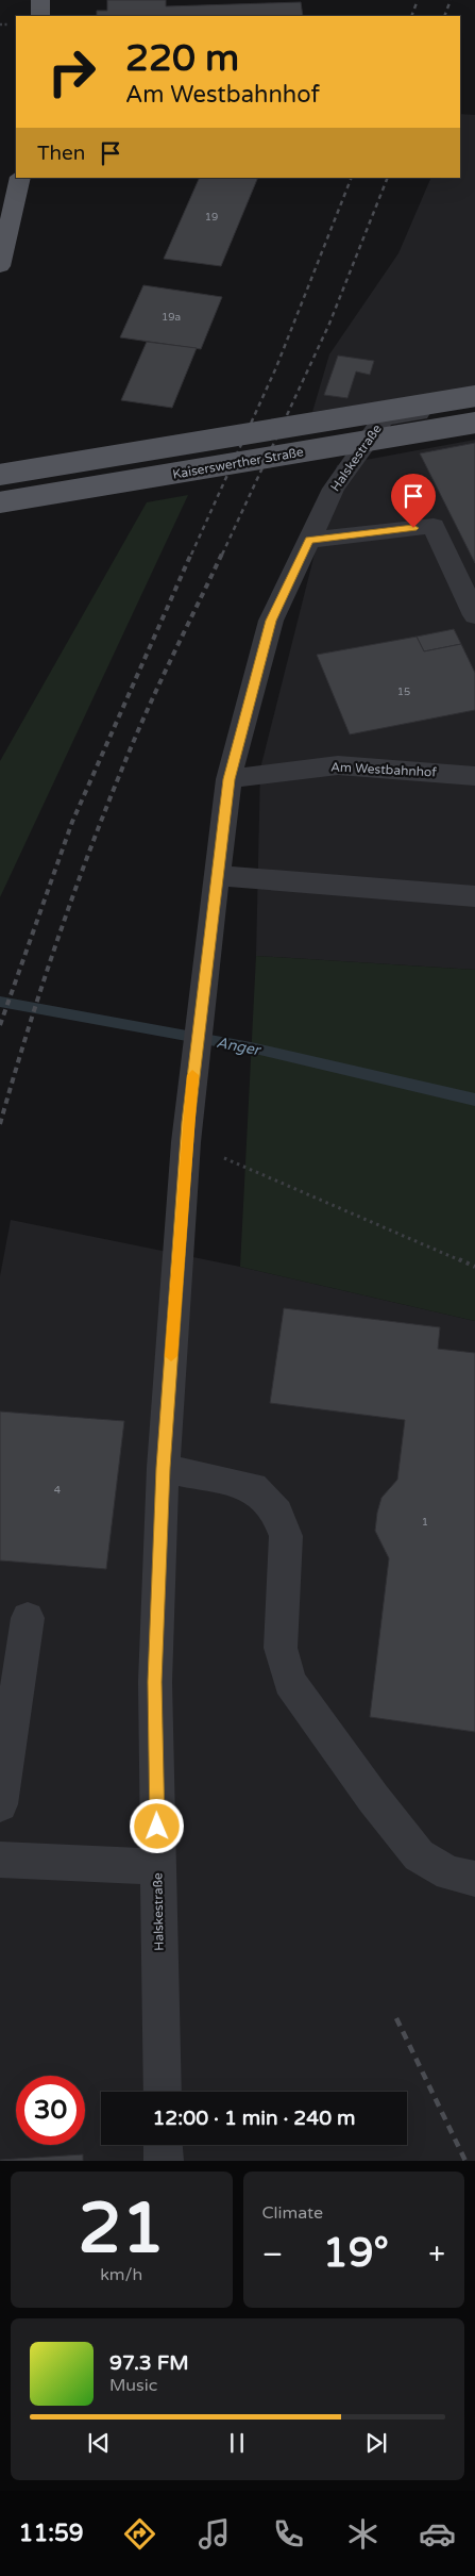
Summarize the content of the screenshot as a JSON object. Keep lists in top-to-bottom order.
{
  "streets": {
    "main road": ["Kaiserswerther Straße"],
    "street": ["Halskestraße", "Am Westbahnhof"]
  },
  "crossings": [
    ["Halskestraße", "Am Westbahnhof"]
  ],
  "water": ["Anger"],
  "house_numbers": [
    "19",
    "19a",
    "15",
    "4",
    "1"
  ],
  "page": {
    "turn": ["220 m", "Am Westbahnhof"],
    "then": "Then",
    "limit": "30",
    "trip": "12:00 · 1 min · 240 m",
    "tile": [
      ["21", "km/h"],
      "Climate"
    ],
    "heat": ["−", "19°", "+"],
    "song": ["97.3 FM", "Music"],
    "tabs": "11:59"
  }
}
